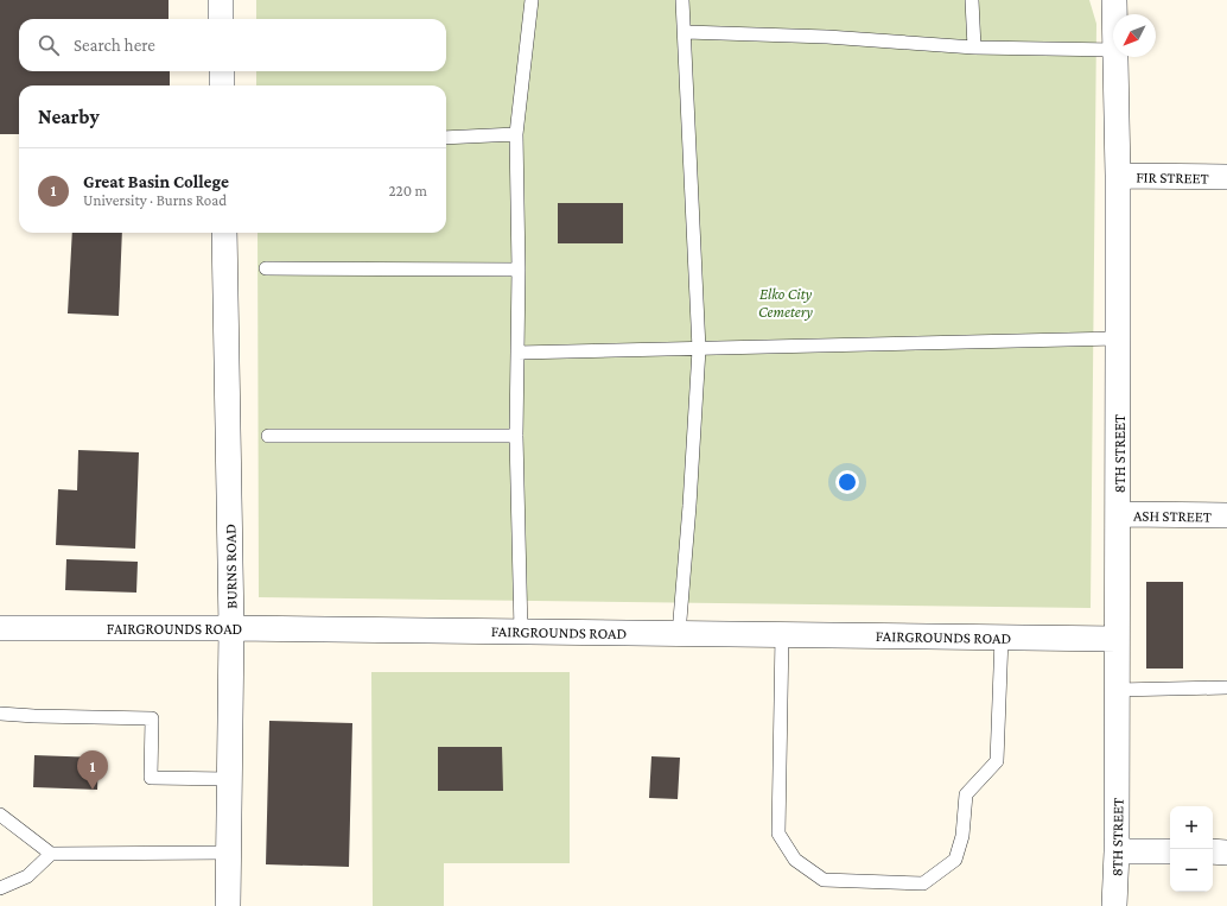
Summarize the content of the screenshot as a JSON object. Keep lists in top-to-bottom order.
{
  "streets": {
    "street": [
      "FIR STREET",
      "8TH STREET",
      "ASH STREET",
      "BURNS ROAD",
      "FAIRGROUNDS ROAD"
    ]
  },
  "crossings": [
    ["FIR STREET", "8TH STREET"],
    ["8TH STREET", "ASH STREET"],
    ["8TH STREET", "FAIRGROUNDS ROAD"],
    ["BURNS ROAD", "FAIRGROUNDS ROAD"]
  ],
  "parks": ["Elko City Cemetery"],
  "north": "bottom left",
  "page": {
    "search": "Search here",
    "heading": "Nearby",
    "list": [
      {
        "mark": "1",
        "name": "Great Basin College",
        "note": "University · Burns Road",
        "value": "220 m"
      }
    ],
    "pins": "1",
    "map_buttons": ["+", "−"]
  }
}
